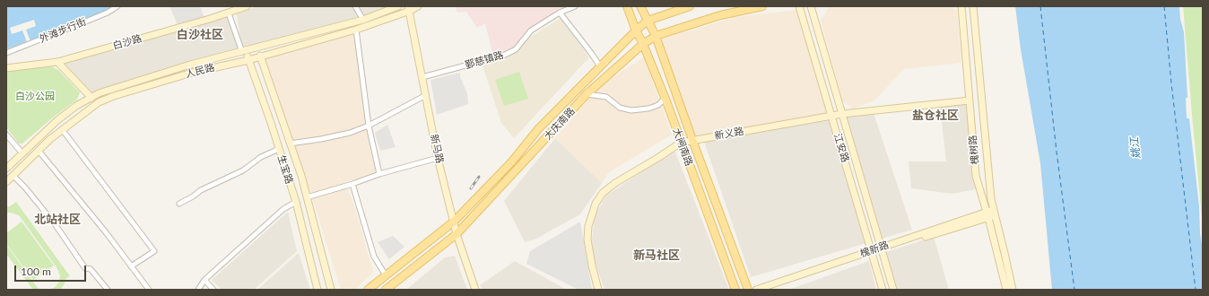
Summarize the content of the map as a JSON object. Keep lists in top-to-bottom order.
{
  "streets": {
    "main road": ["大庆南路", "大闸南路"],
    "street": [
      "外滩步行街",
      "白沙路",
      "鄞慈镇路",
      "人民路",
      "新义路",
      "江安路",
      "新马路",
      "槐树路",
      "生宝路",
      "槐新路"
    ]
  },
  "crossings": [
    ["鄞慈镇路", "新马路"],
    ["人民路", "新马路"],
    ["人民路", "生宝路"],
    ["大庆南路", "大闸南路"],
    ["大庆南路", "新马路"],
    ["新义路", "大闸南路"],
    ["新义路", "江安路"],
    ["新义路", "槐树路"],
    ["江安路", "槐新路"],
    ["槐树路", "槐新路"]
  ],
  "districts": [
    "白沙社区",
    "盐仓社区",
    "北站社区",
    "新马社区"
  ],
  "water": ["姚江"],
  "parks": ["白沙公园"],
  "scale_bar": "100 m"
}
